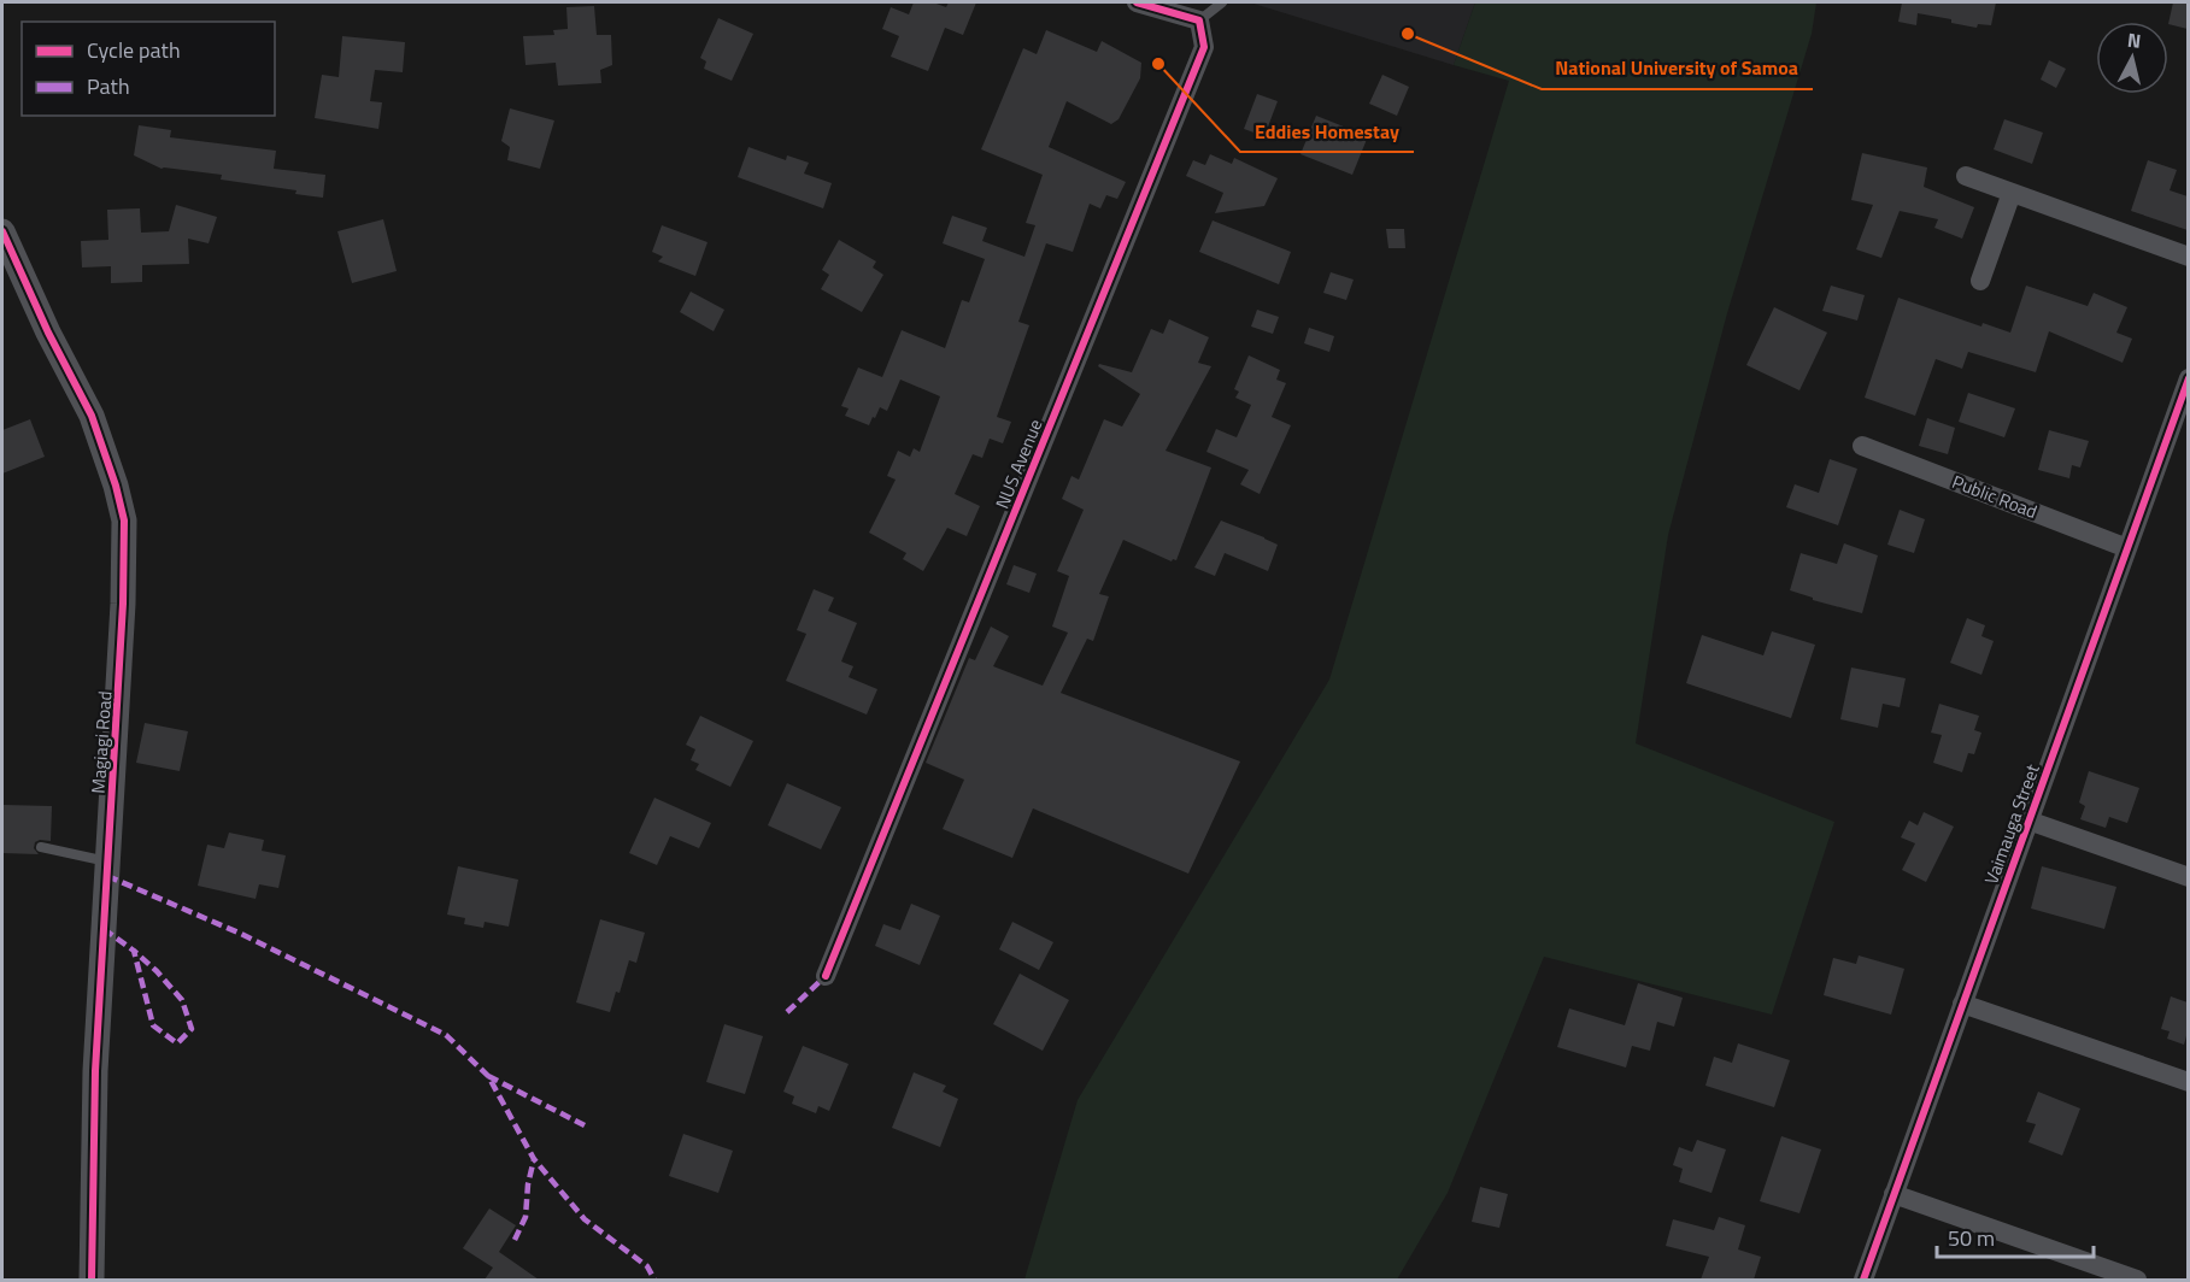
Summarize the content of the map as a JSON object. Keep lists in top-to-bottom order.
{
  "streets": {
    "street": [
      "NUS Avenue",
      "Public Road",
      "Magiagi Road",
      "Vaimauga Street"
    ]
  },
  "crossings": [
    ["Public Road", "Vaimauga Street"]
  ],
  "places": ["National University of Samoa", "Eddies Homestay"],
  "legend": ["Cycle path", "Path"],
  "scale_bar": "50 m",
  "north": "top"
}
